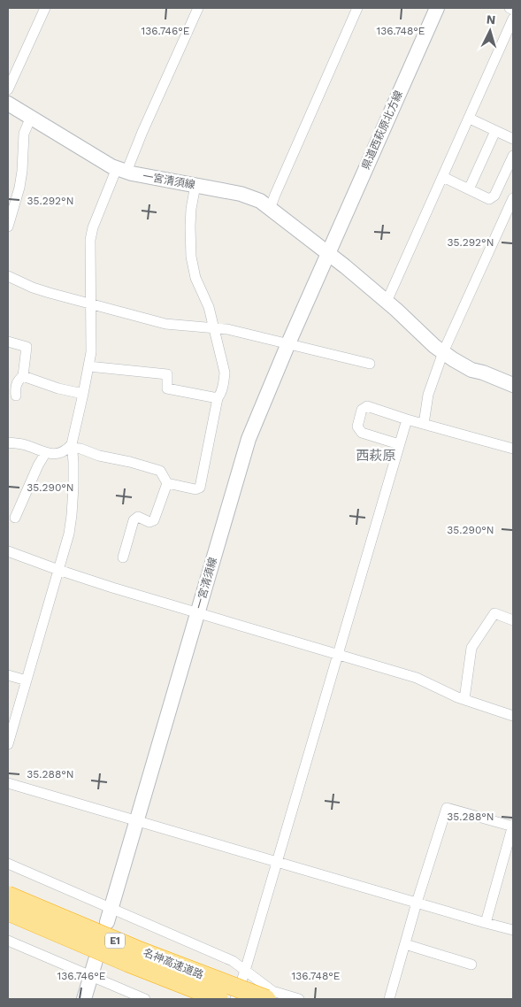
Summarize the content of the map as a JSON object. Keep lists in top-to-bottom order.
{
  "streets": {
    "highway": ["E1", "名神高速道路"],
    "main road": ["県道西萩原北方線", "一宮清須線"]
  },
  "crossings": [
    ["県道西萩原北方線", "一宮清須線"]
  ],
  "districts": ["西萩原"],
  "north": "top",
  "coordinates": [
    "136.746°E",
    "136.748°E",
    "35.292°N",
    "35.290°N",
    "35.288°N"
  ]
}
